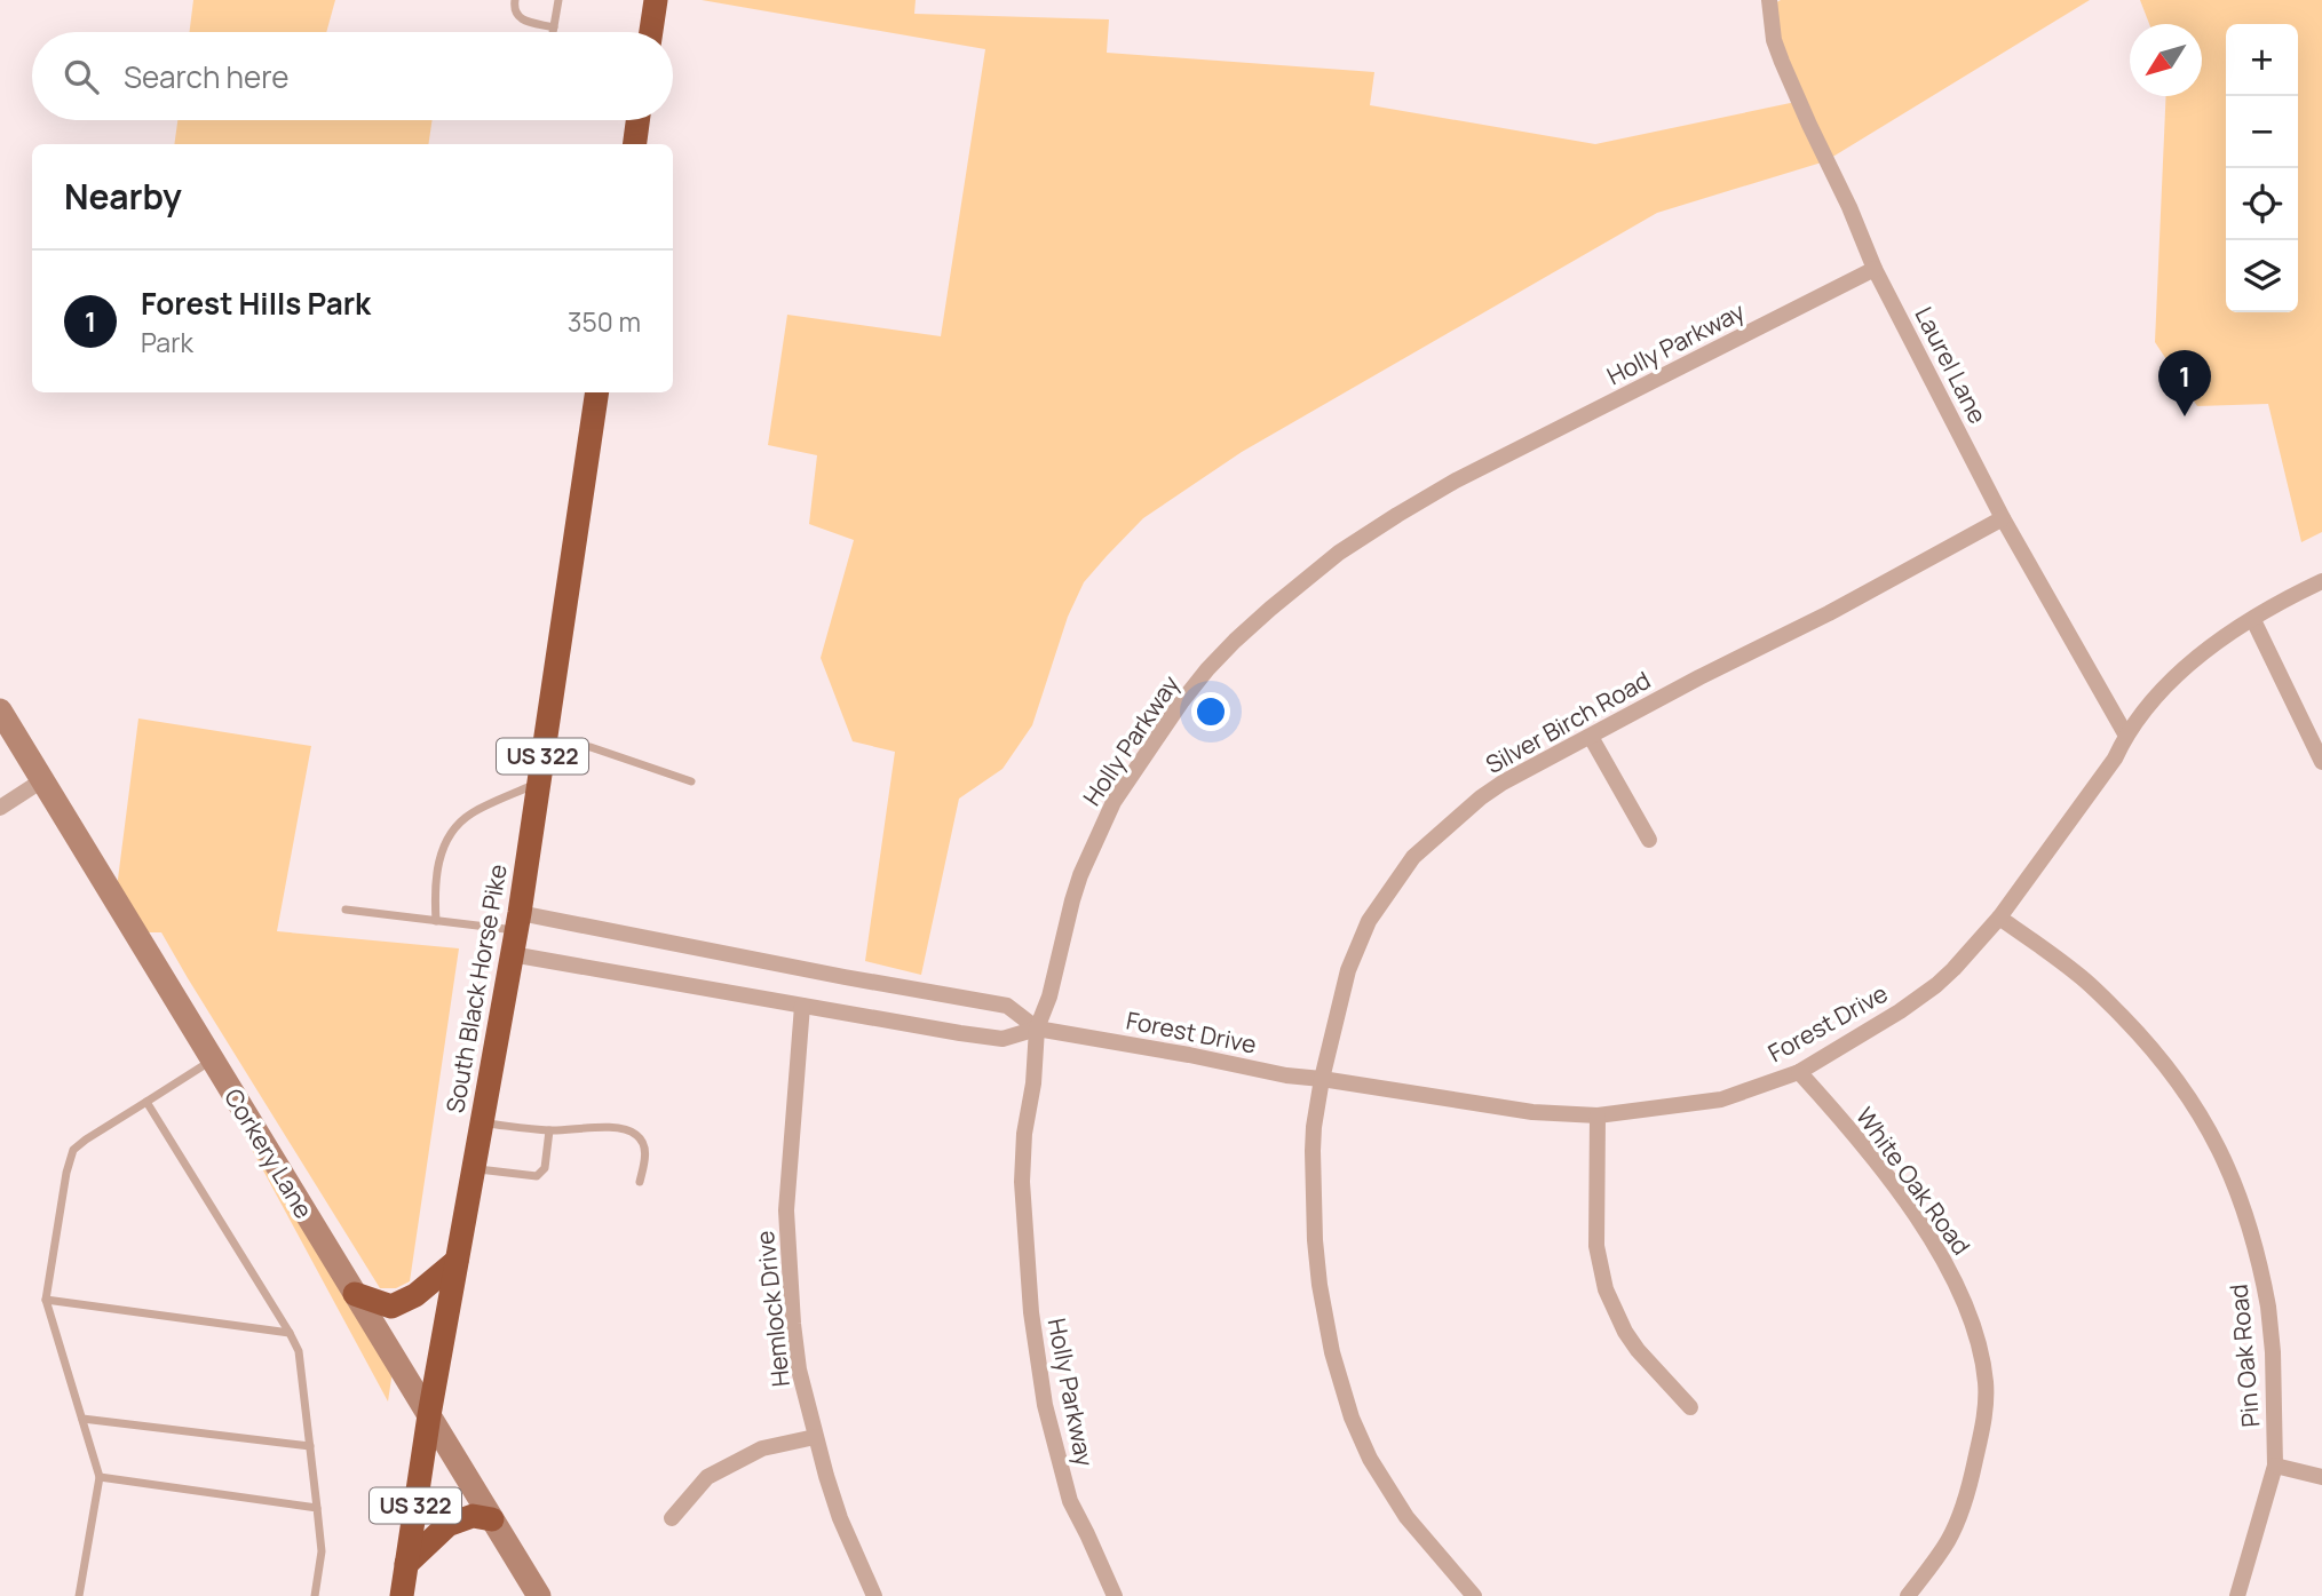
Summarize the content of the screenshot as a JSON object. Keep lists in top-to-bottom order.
{
  "streets": {
    "highway": ["US 322", "South Black Horse Pike"],
    "street": [
      "Holly Parkway",
      "Laurel Lane",
      "Silver Birch Road",
      "Forest Drive",
      "Corkery Lane",
      "White Oak Road",
      "Hemlock Drive",
      "Pin Oak Road"
    ]
  },
  "crossings": [
    ["Holly Parkway", "Laurel Lane"],
    ["Holly Parkway", "Forest Drive"],
    ["Laurel Lane", "Silver Birch Road"],
    ["Laurel Lane", "Forest Drive"],
    ["Silver Birch Road", "Forest Drive"],
    ["South Black Horse Pike", "Forest Drive"],
    ["South Black Horse Pike", "Corkery Lane"],
    ["Forest Drive", "White Oak Road"],
    ["Forest Drive", "Hemlock Drive"],
    ["Forest Drive", "Pin Oak Road"]
  ],
  "north": "bottom left",
  "page": {
    "map_buttons": ["+", "−"],
    "search": "Search here",
    "heading": "Nearby",
    "list": [
      {
        "mark": "1",
        "name": "Forest Hills Park",
        "note": "Park",
        "value": "350 m"
      }
    ],
    "pins": "1"
  }
}
